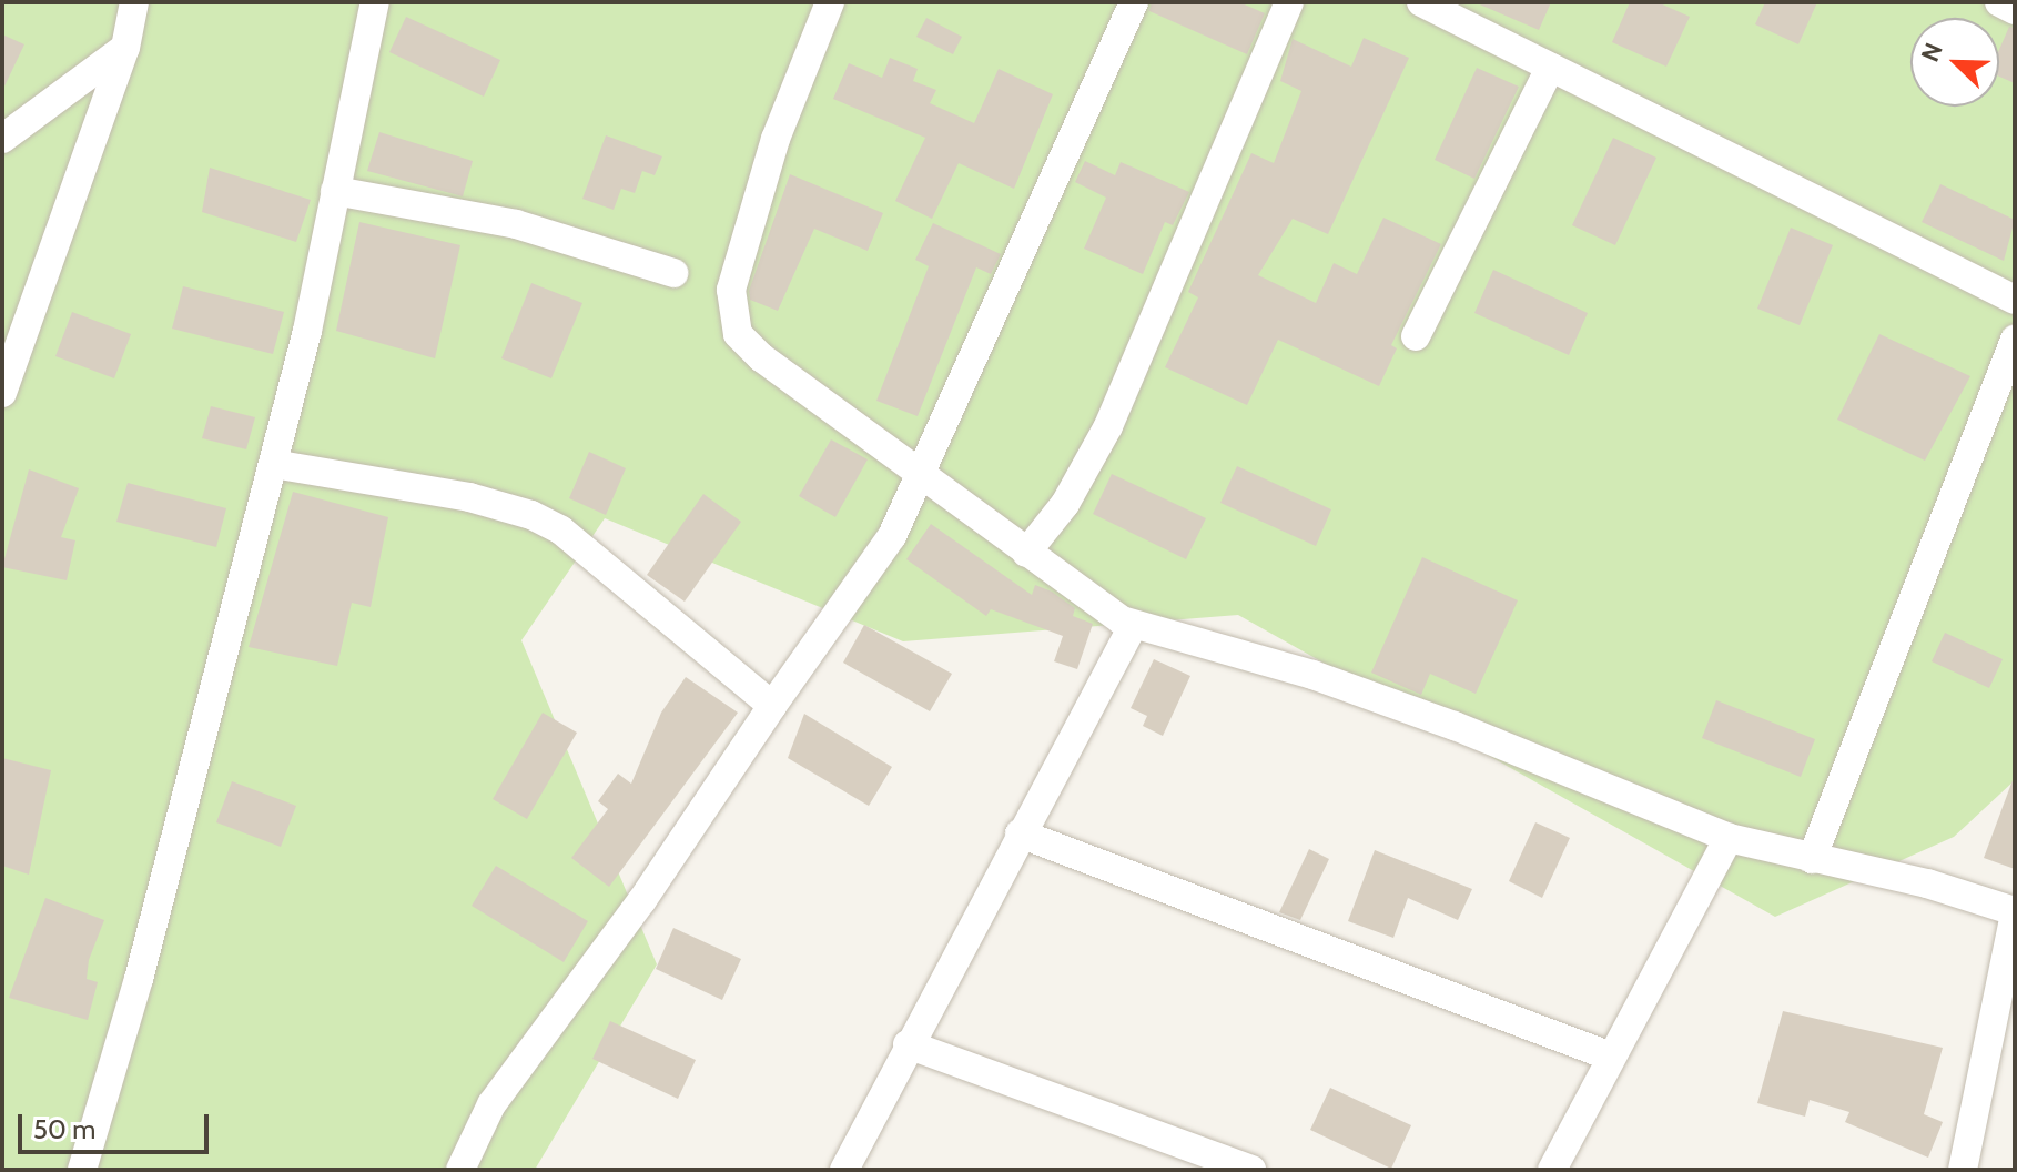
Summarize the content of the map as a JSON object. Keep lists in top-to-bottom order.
{
  "scale_bar": "50 m",
  "north": "top left"
}
